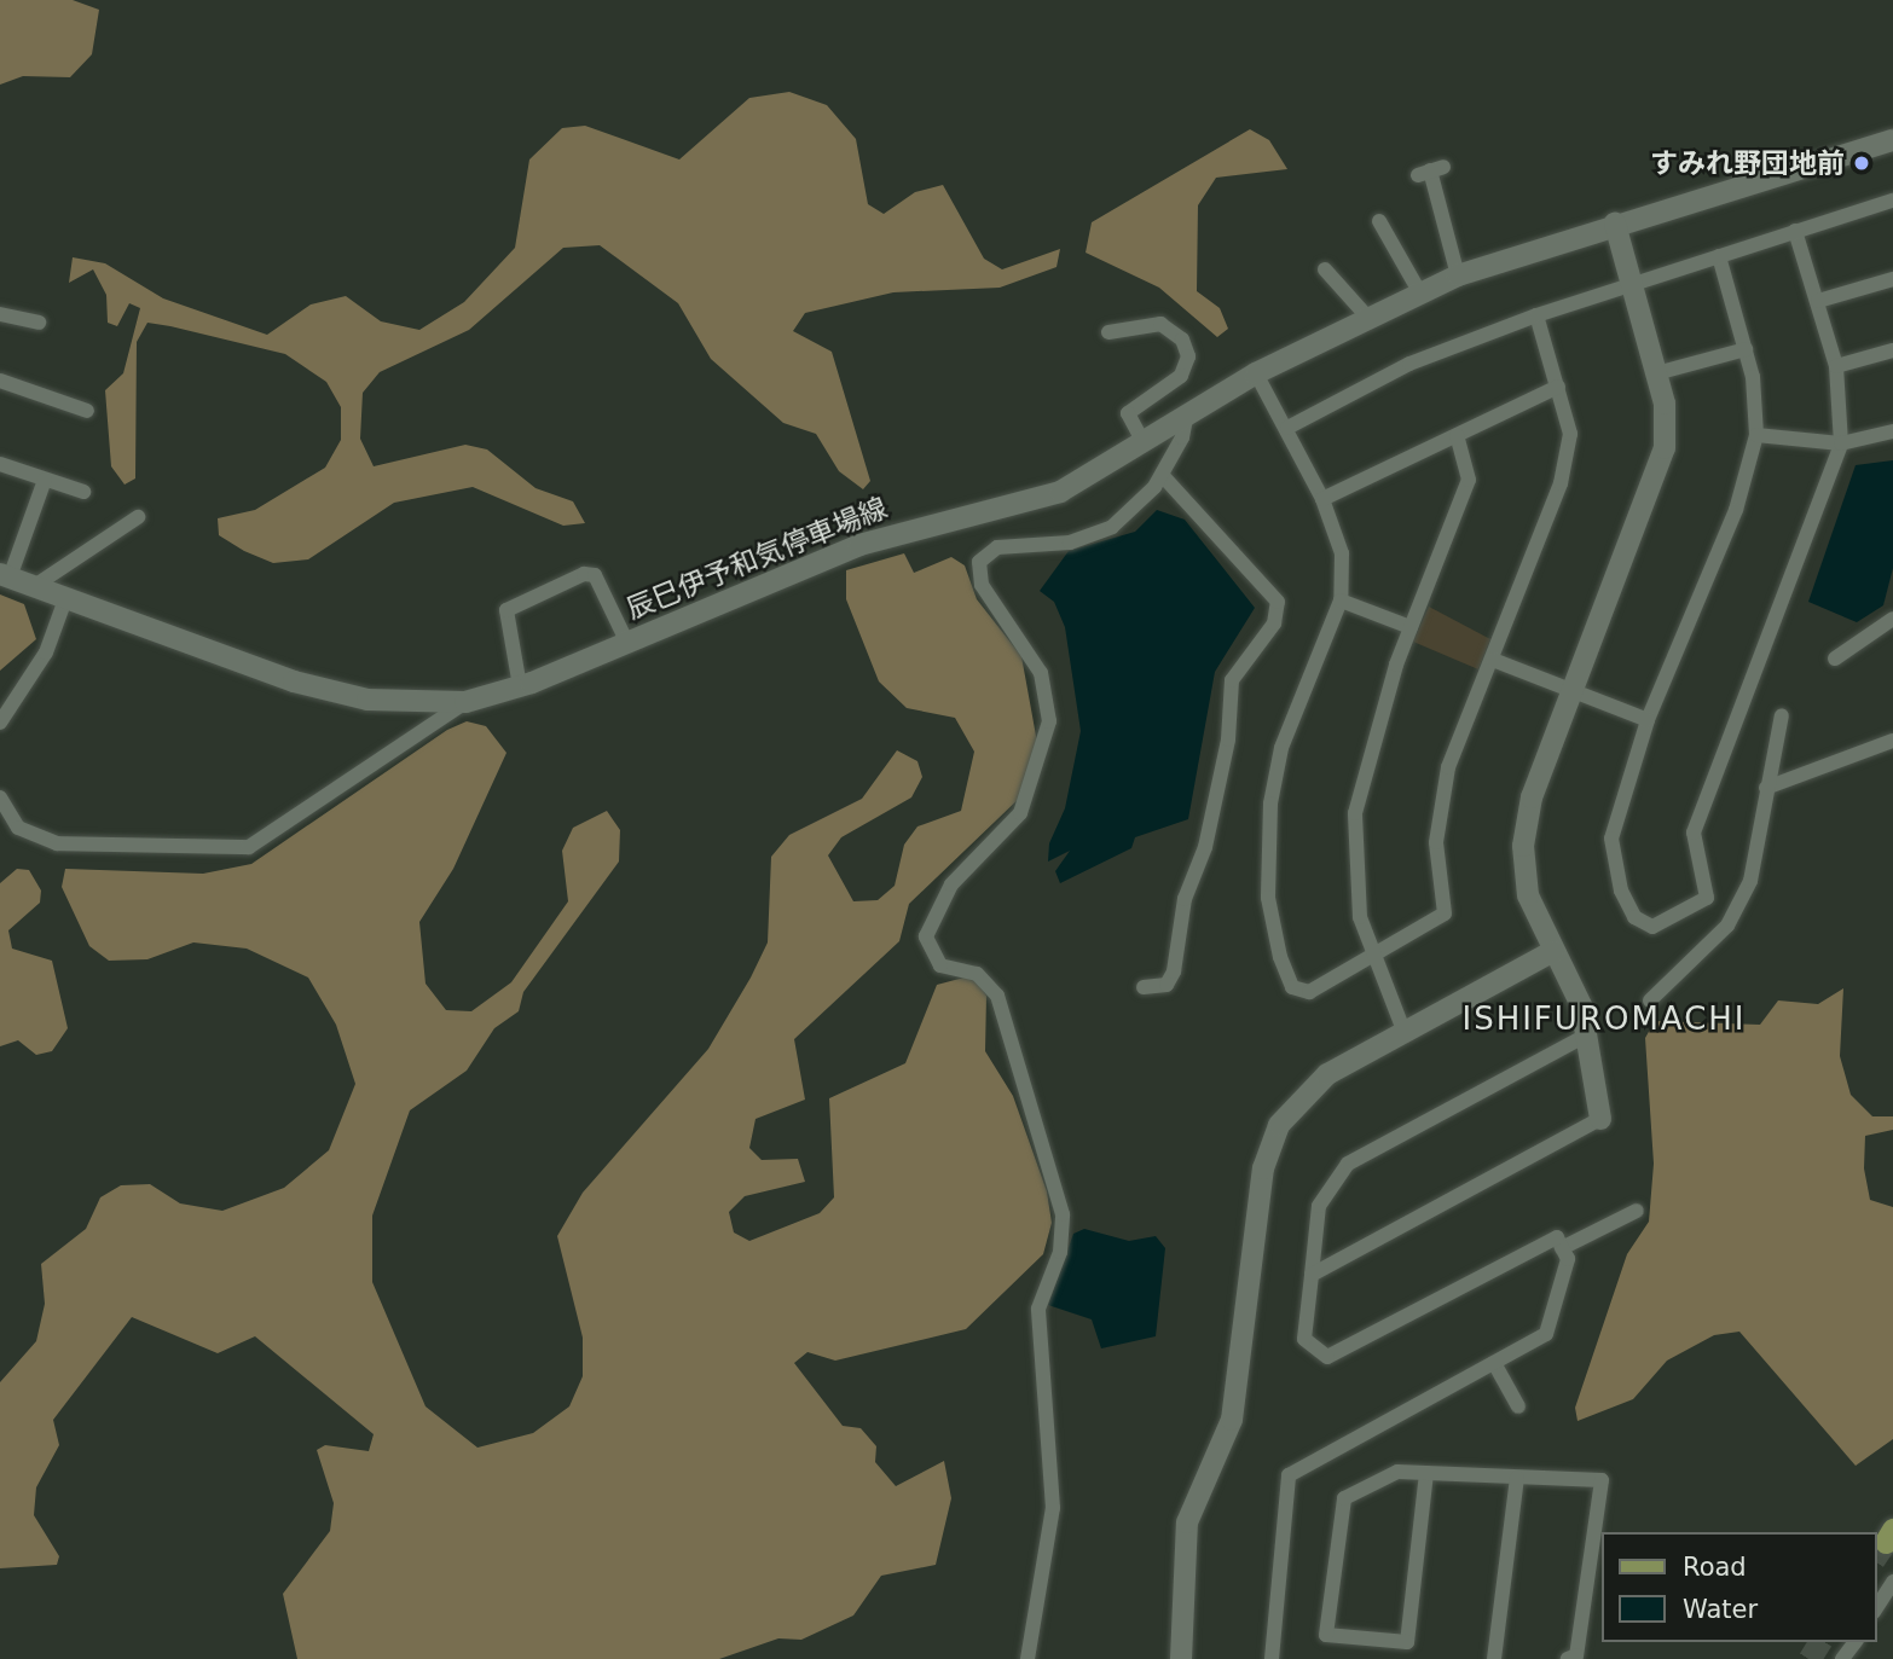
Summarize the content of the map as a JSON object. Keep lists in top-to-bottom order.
{
  "streets": {
    "main road": ["辰巳伊予和気停車場線"]
  },
  "districts": ["ISHIFUROMACHI"],
  "places": ["すみれ野団地前"],
  "legend": ["Road", "Water"]
}
